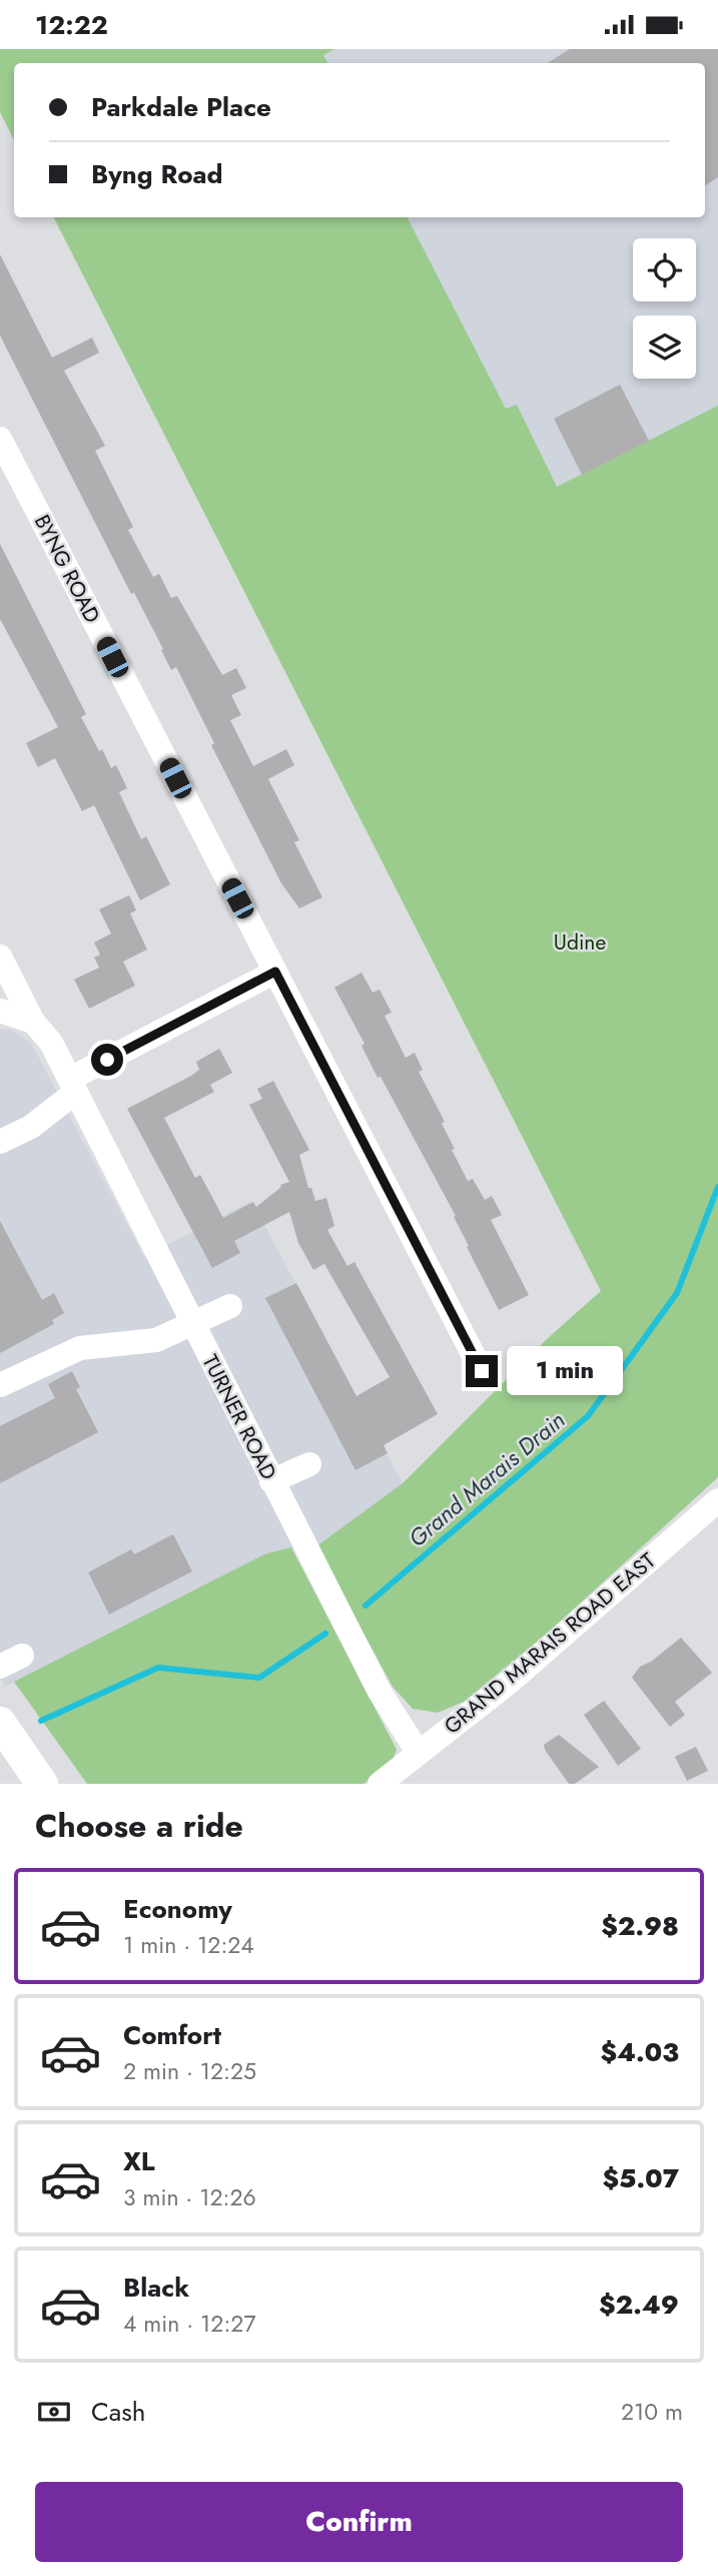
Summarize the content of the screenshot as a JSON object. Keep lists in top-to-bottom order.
{
  "streets": {
    "street": ["BYNG ROAD", "TURNER ROAD", "GRAND MARAIS ROAD EAST"]
  },
  "crossings": [
    ["TURNER ROAD", "GRAND MARAIS ROAD EAST"]
  ],
  "water": ["Grand Marais Drain"],
  "parks": ["Udine"],
  "page": {
    "status": "12:22",
    "banner": ["Parkdale Place", "Byng Road"],
    "bubble": "1 min",
    "heading": "Choose a ride",
    "list": [
      {
        "name": "Economy",
        "note": "1 min · 12:24",
        "value": "$2.98"
      },
      {
        "name": "Comfort",
        "note": "2 min · 12:25",
        "value": "$4.03"
      },
      {
        "name": "XL",
        "note": "3 min · 12:26",
        "value": "$5.07"
      },
      {
        "name": "Black",
        "note": "4 min · 12:27",
        "value": "$2.49"
      }
    ],
    "pay": ["Cash", "210 m"],
    "buttons": "Confirm"
  }
}
